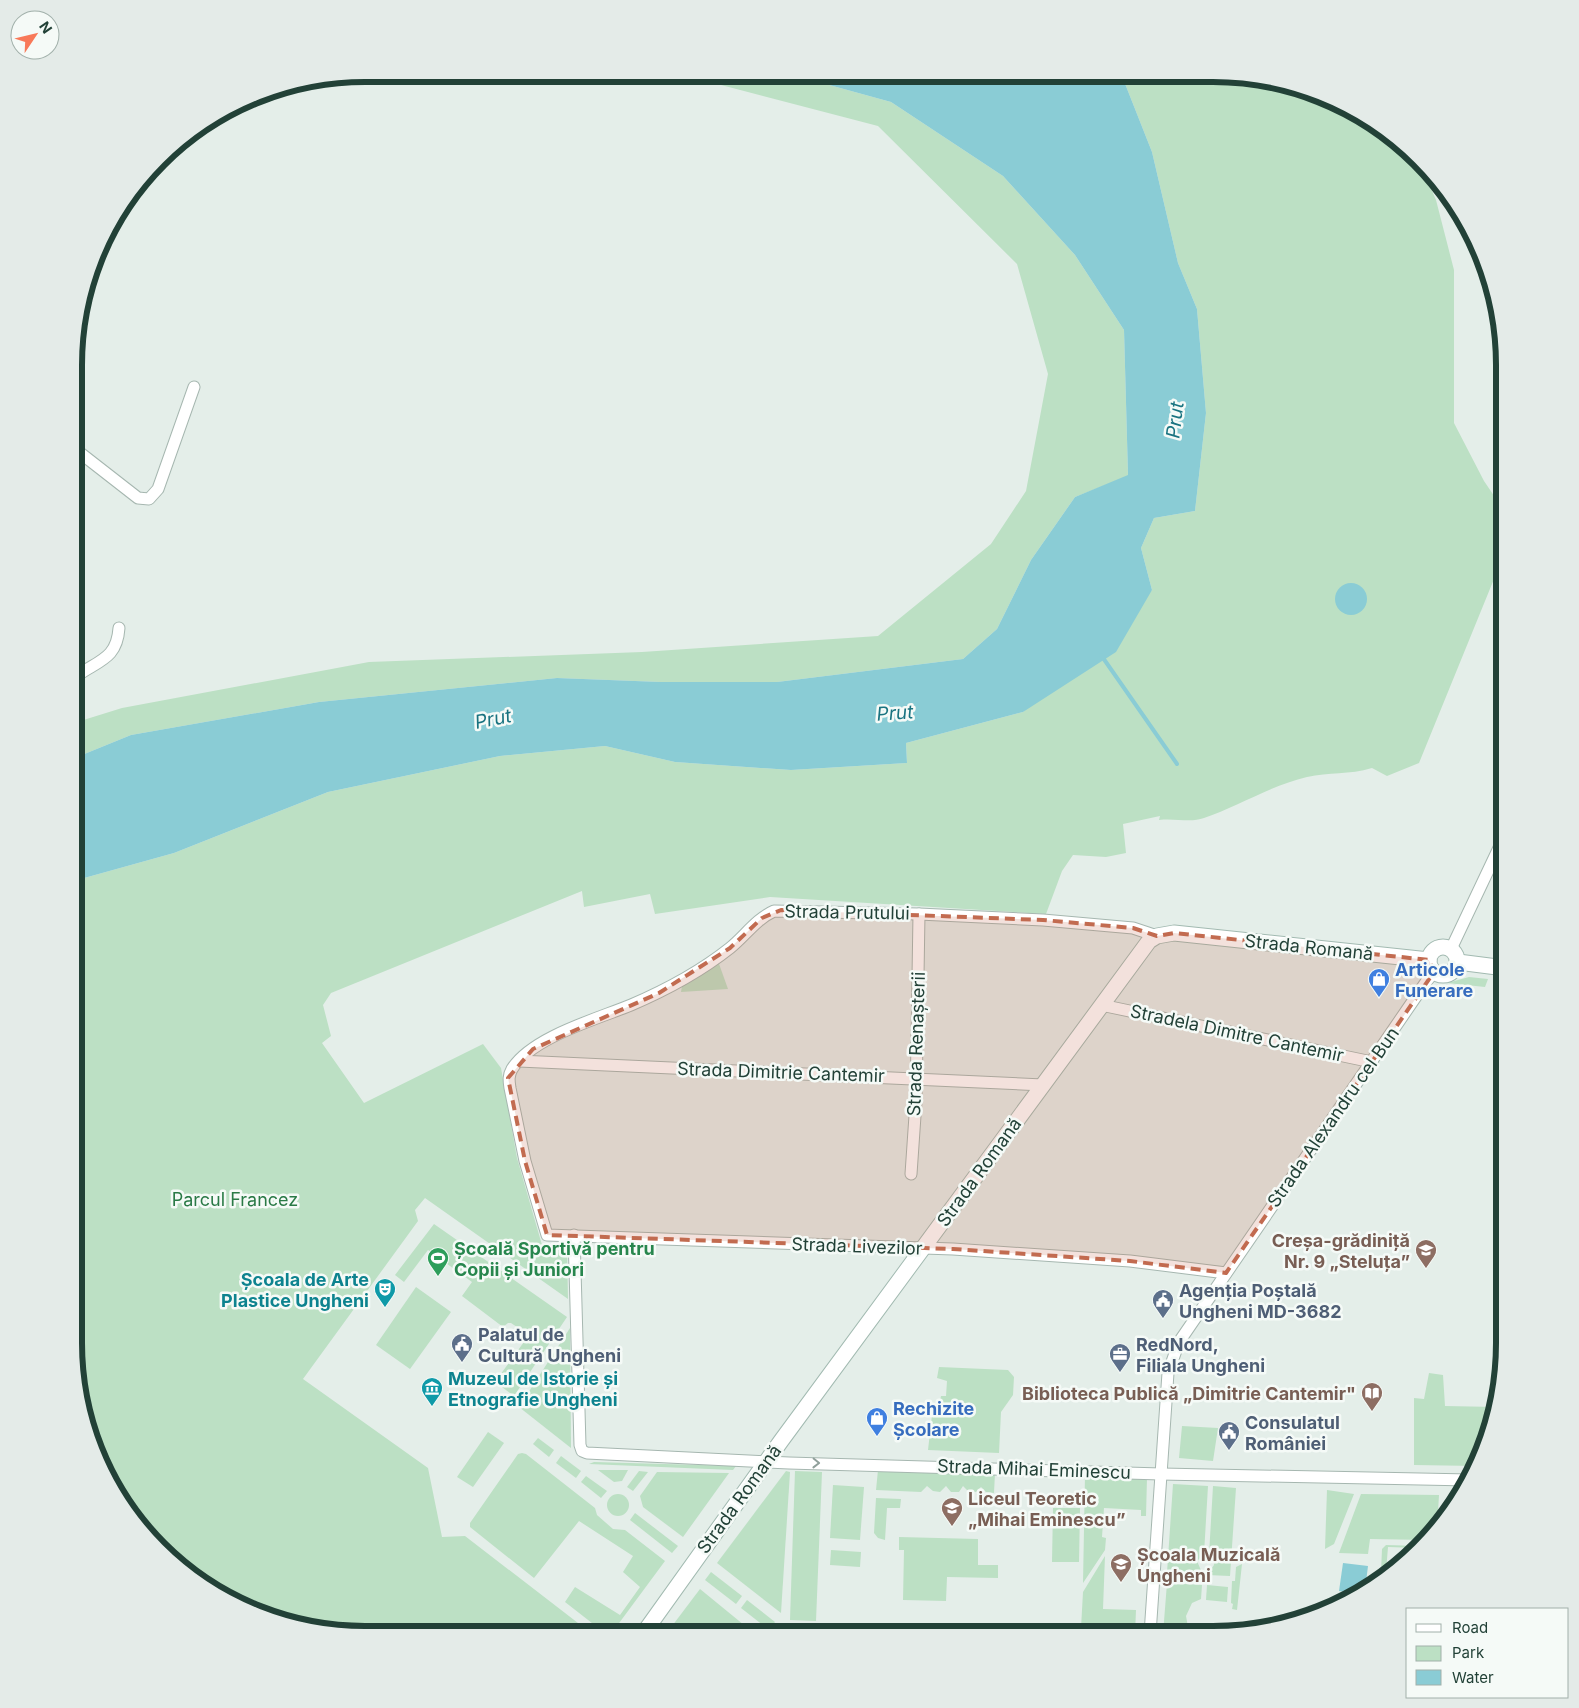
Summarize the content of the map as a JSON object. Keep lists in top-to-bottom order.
{
  "streets": {
    "main road": ["Strada Romană"],
    "street": [
      "Strada Prutului",
      "Stradela Dimitre Cantemir",
      "Strada Renașterii",
      "Strada Dimitrie Cantemir",
      "Strada Alexandru cel Bun",
      "Strada Livezilor",
      "Strada Mihai Eminescu"
    ]
  },
  "crossings": [
    ["Strada Prutului", "Strada Romană"],
    ["Strada Prutului", "Strada Renașterii"],
    ["Strada Prutului", "Strada Dimitrie Cantemir"],
    ["Strada Prutului", "Strada Livezilor"],
    ["Strada Romană", "Stradela Dimitre Cantemir"],
    ["Strada Romană", "Strada Dimitrie Cantemir"],
    ["Strada Romană", "Strada Alexandru cel Bun"],
    ["Strada Romană", "Strada Livezilor"],
    ["Strada Romană", "Strada Mihai Eminescu"],
    ["Stradela Dimitre Cantemir", "Strada Alexandru cel Bun"],
    ["Strada Renașterii", "Strada Dimitrie Cantemir"],
    ["Strada Dimitrie Cantemir", "Strada Livezilor"],
    ["Strada Alexandru cel Bun", "Strada Livezilor"],
    ["Strada Alexandru cel Bun", "Strada Mihai Eminescu"],
    ["Strada Livezilor", "Strada Mihai Eminescu"]
  ],
  "one_way": ["Strada Mihai Eminescu"],
  "water": ["Prut"],
  "parks": ["Parcul Francez"],
  "places": {
    "shop": ["Articole Funerare", "Rechizite Școlare"],
    "school or university": ["Creșa-grădiniță Nr. 9 „Steluța”", "Liceul Teoretic „Mihai Eminescu”", "Școala Muzicală Ungheni"],
    "sports": ["Școală Sportivă pentru Copii și Juniori"],
    "theatre": ["Școala de Arte Plastice Ungheni"],
    "public building": ["Agenția Poștală Ungheni MD-3682", "Palatul de Cultură Ungheni", "Consulatul României"],
    "office": ["RedNord, Filiala Ungheni"],
    "museum": ["Muzeul de Istorie și Etnografie Ungheni"],
    "library": ["Biblioteca Publică „Dimitrie Cantemir\""]
  },
  "legend": ["Road", "Park", "Water"],
  "north": "top right"
}
